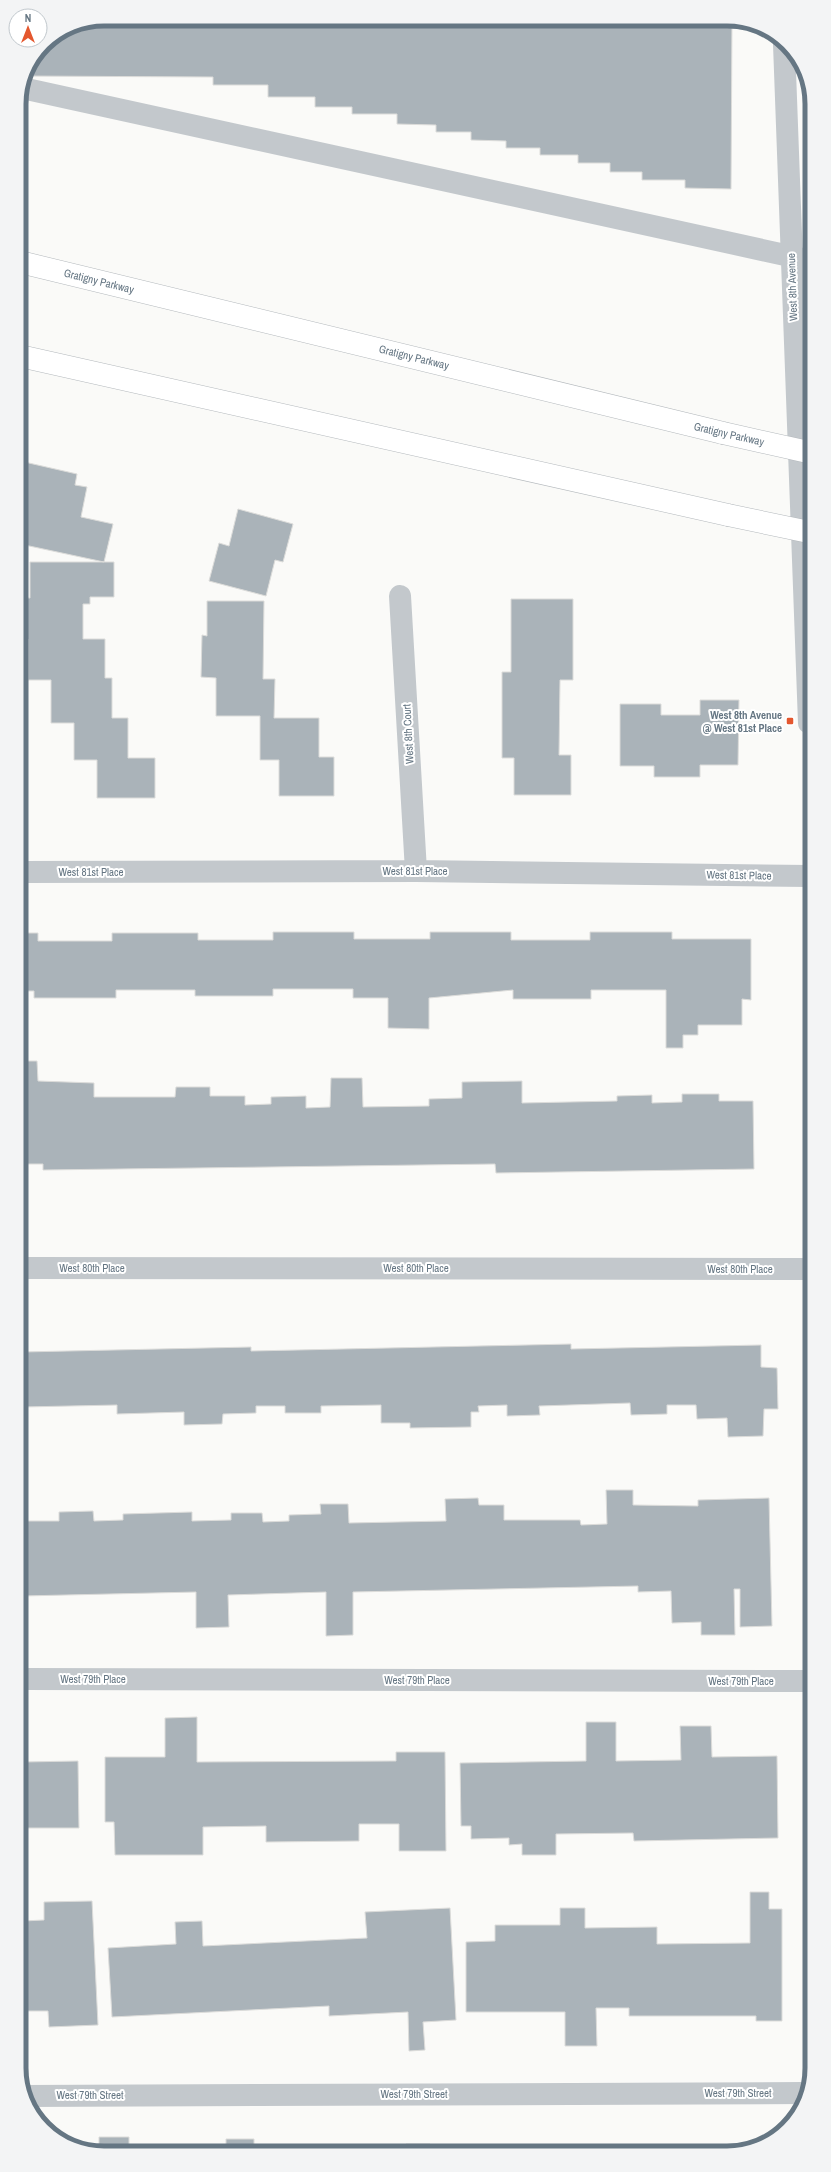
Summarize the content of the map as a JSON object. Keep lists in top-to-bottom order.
{
  "streets": {
    "highway": ["Gratigny Parkway"],
    "street": [
      "West 8th Avenue",
      "West 8th Court",
      "West 81st Place",
      "West 80th Place",
      "West 79th Place",
      "West 79th Street"
    ]
  },
  "crossings": [
    ["West 8th Court", "West 81st Place"]
  ],
  "places": {
    "transit": ["West 8th Avenue @ West 81st Place"]
  },
  "north": "top"
}
